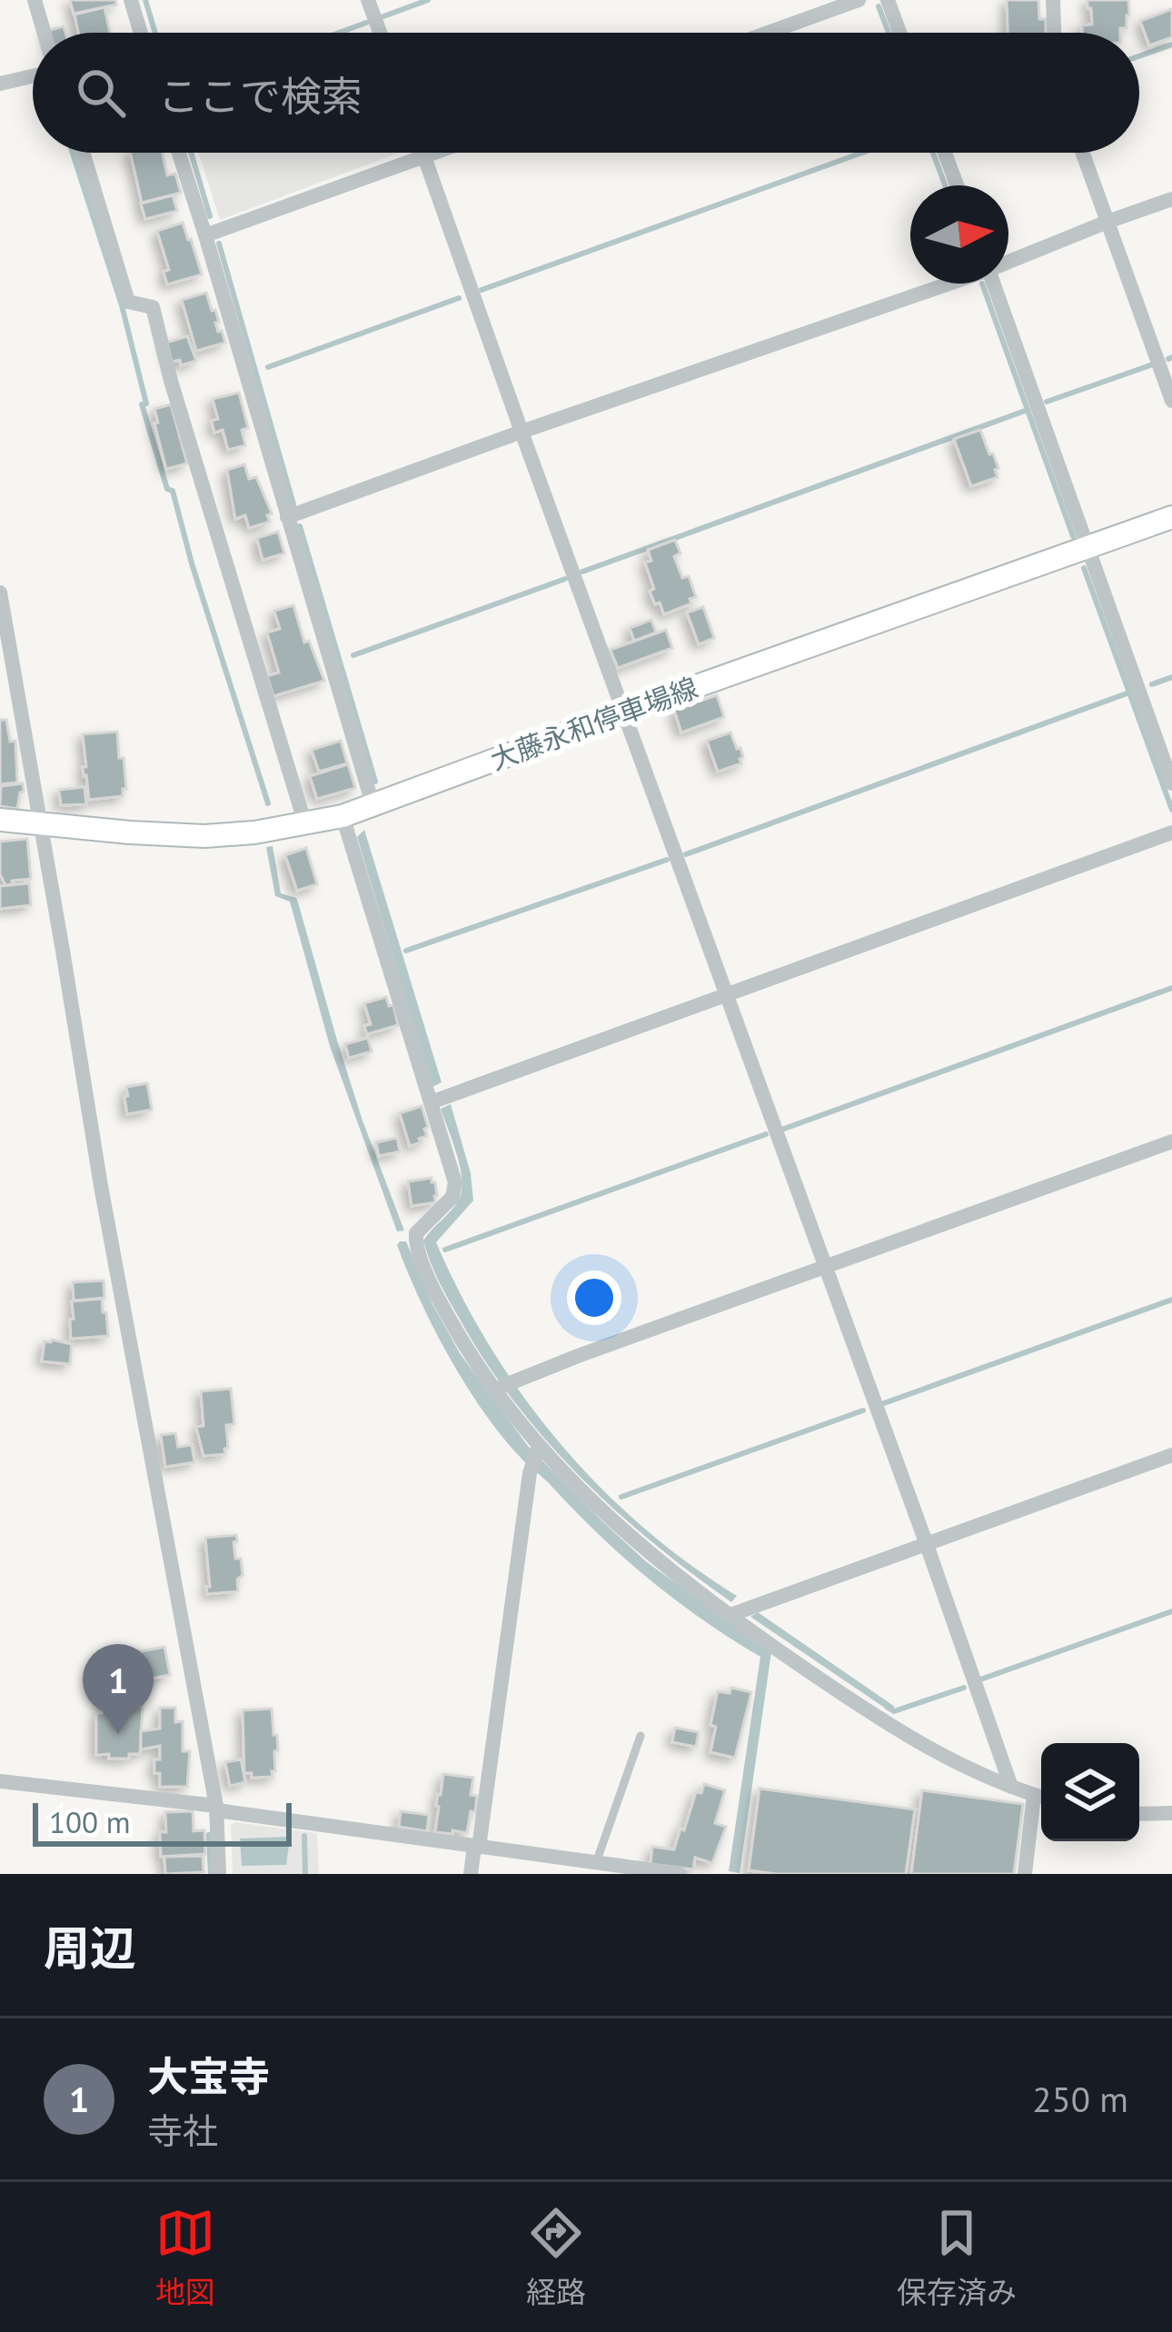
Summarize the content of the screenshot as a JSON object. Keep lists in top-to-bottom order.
{
  "streets": {
    "main road": ["大藤永和停車場線"]
  },
  "scale_bar": "100 m",
  "north": "right",
  "page": {
    "search": "ここで検索",
    "pins": "1",
    "scale": "100 m",
    "heading": "周辺",
    "list": [
      {
        "mark": "1",
        "name": "大宝寺",
        "note": "寺社",
        "value": "250 m"
      }
    ],
    "nav": ["地図", "経路", "保存済み"]
  }
}
